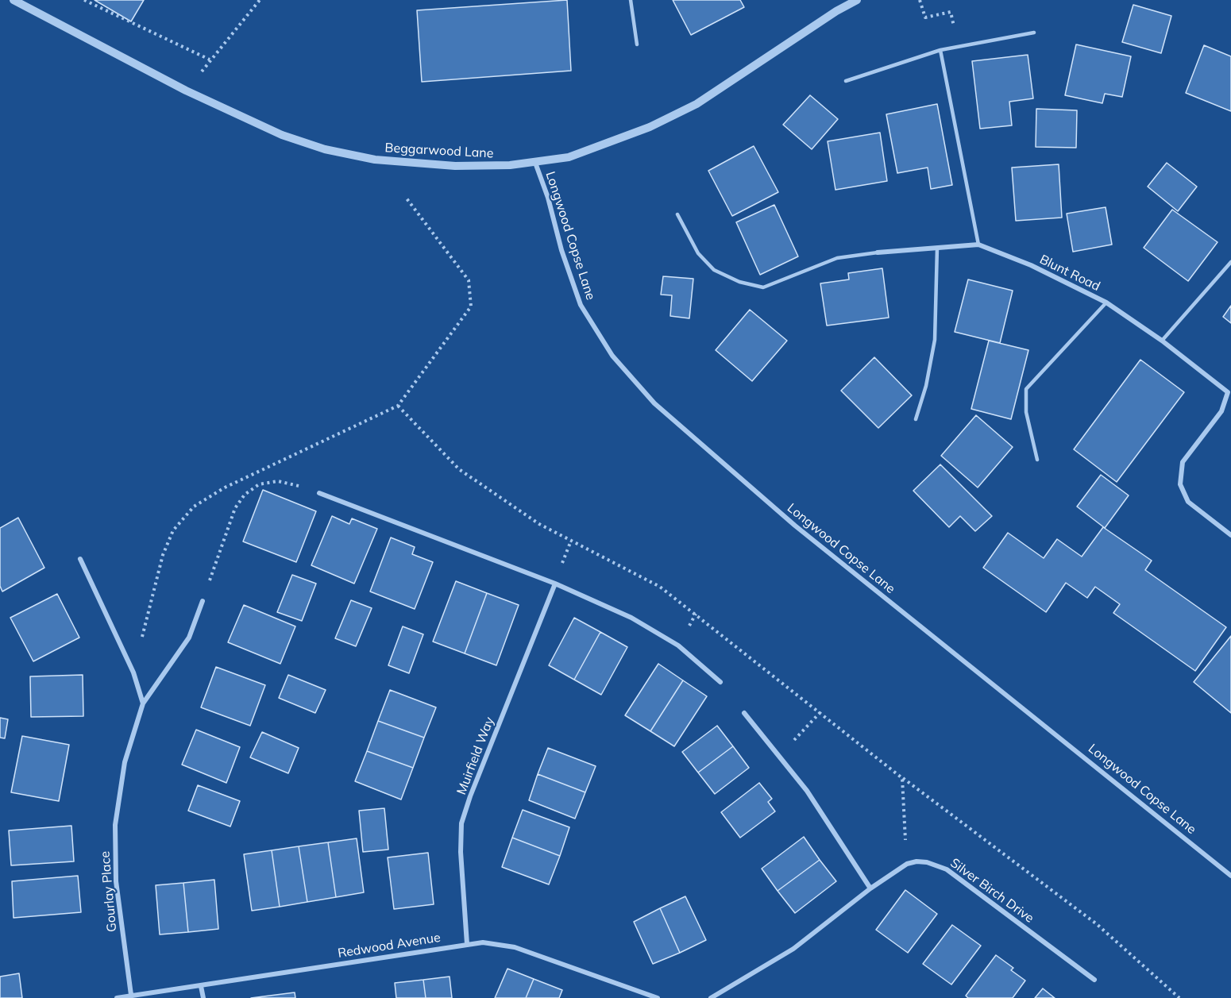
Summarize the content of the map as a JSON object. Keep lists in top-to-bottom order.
{
  "streets": {
    "street": [
      "Beggarwood Lane",
      "Longwood Copse Lane",
      "Blunt Road",
      "Muirfield Way",
      "Silver Birch Drive",
      "Gourlay Place",
      "Redwood Avenue"
    ]
  },
  "crossings": [
    ["Beggarwood Lane", "Longwood Copse Lane"],
    ["Muirfield Way", "Redwood Avenue"],
    ["Gourlay Place", "Redwood Avenue"]
  ]
}
